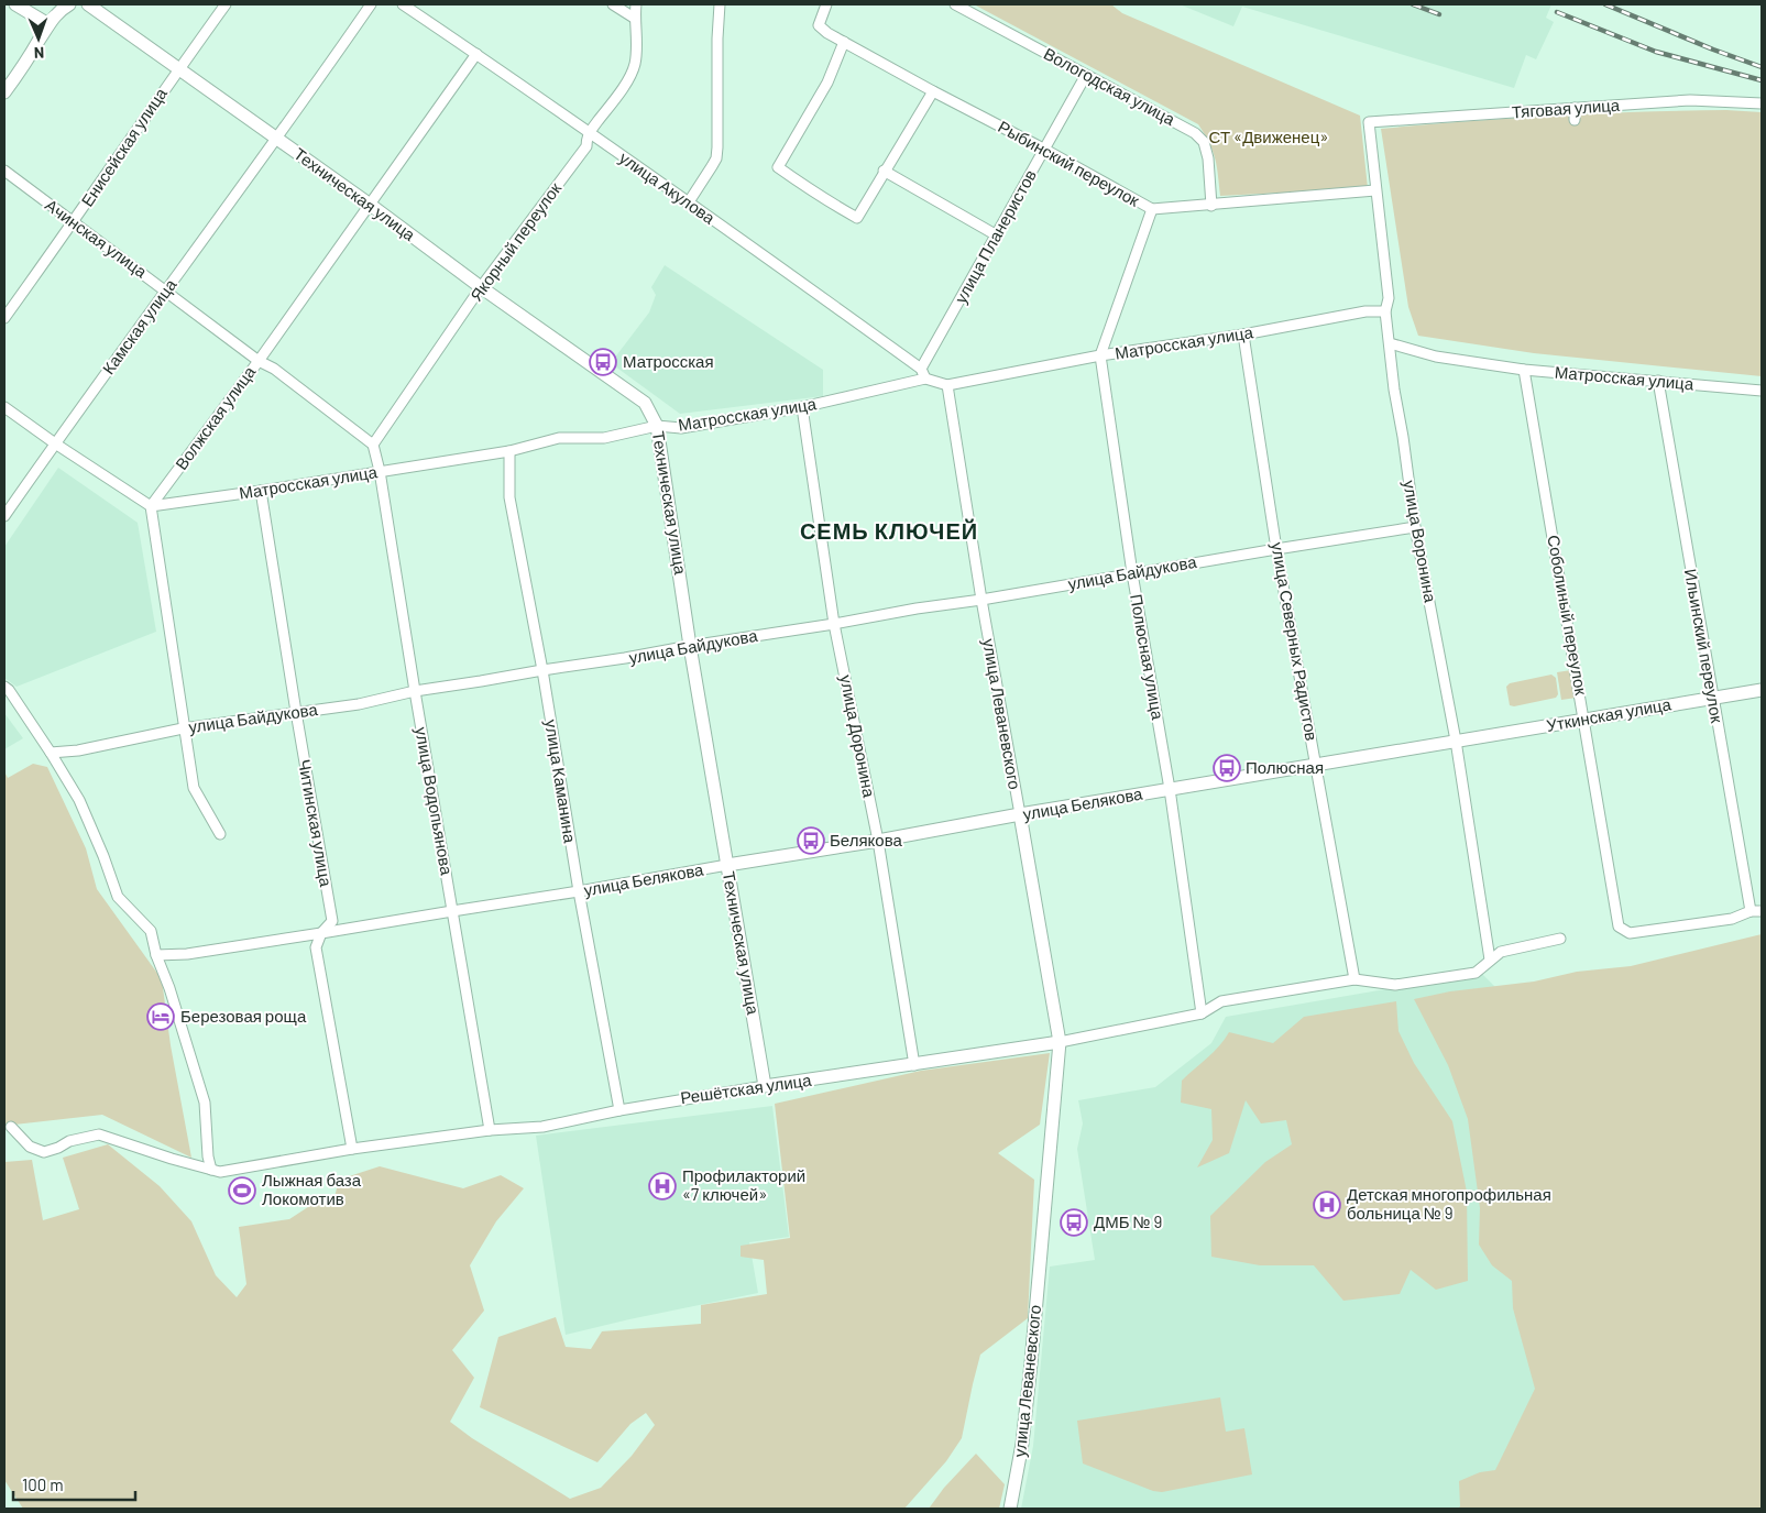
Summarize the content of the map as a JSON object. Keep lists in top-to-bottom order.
{
  "streets": {
    "street": [
      "Вологодская улица",
      "Тяговая улица",
      "Енисейская улица",
      "Рыбинский переулок",
      "улица Акулова",
      "Техническая улица",
      "улица Планеристов",
      "Ачинская улица",
      "Якорный переулок",
      "Камская улица",
      "Матросская улица",
      "Волжская улица",
      "улица Воронина",
      "улица Байдукова",
      "Соболиный переулок",
      "улица Северных Радистов",
      "Ильинский переулок",
      "Полюсная улица",
      "улица Леваневского",
      "Уткинская улица",
      "улица Доронина",
      "улица Каманина",
      "улица Водопьянова",
      "улица Белякова",
      "Читинская улица",
      "Решётская улица"
    ]
  },
  "crossings": [
    ["Вологодская улица", "Рыбинский переулок"],
    ["Вологодская улица", "улица Планеристов"],
    ["Тяговая улица", "улица Воронина"],
    ["Енисейская улица", "Техническая улица"],
    ["Енисейская улица", "Ачинская улица"],
    ["Рыбинский переулок", "улица Планеристов"],
    ["Рыбинский переулок", "улица Воронина"],
    ["Рыбинский переулок", "Полюсная улица"],
    ["улица Акулова", "улица Планеристов"],
    ["улица Акулова", "Якорный переулок"],
    ["улица Акулова", "Матросская улица"],
    ["улица Акулова", "Волжская улица"],
    ["Техническая улица", "Якорный переулок"],
    ["Техническая улица", "Камская улица"],
    ["Техническая улица", "Матросская улица"],
    ["Техническая улица", "Волжская улица"],
    ["Техническая улица", "улица Байдукова"],
    ["Техническая улица", "улица Белякова"],
    ["Техническая улица", "Решётская улица"],
    ["улица Планеристов", "Матросская улица"],
    ["Ачинская улица", "Якорный переулок"],
    ["Ачинская улица", "Камская улица"],
    ["Ачинская улица", "Волжская улица"],
    ["Матросская улица", "Волжская улица"],
    ["Матросская улица", "улица Воронина"],
    ["Матросская улица", "Соболиный переулок"],
    ["Матросская улица", "улица Северных Радистов"],
    ["Матросская улица", "Ильинский переулок"],
    ["Матросская улица", "Полюсная улица"],
    ["Матросская улица", "улица Леваневского"],
    ["Матросская улица", "улица Доронина"],
    ["Матросская улица", "улица Каманина"],
    ["Матросская улица", "улица Водопьянова"],
    ["Матросская улица", "Читинская улица"],
    ["улица Воронина", "улица Байдукова"],
    ["улица Воронина", "Уткинская улица"],
    ["улица Воронина", "улица Белякова"],
    ["улица Воронина", "Решётская улица"],
    ["улица Байдукова", "улица Северных Радистов"],
    ["улица Байдукова", "Полюсная улица"],
    ["улица Байдукова", "улица Леваневского"],
    ["улица Байдукова", "улица Доронина"],
    ["улица Байдукова", "улица Каманина"],
    ["улица Байдукова", "улица Водопьянова"],
    ["улица Байдукова", "Читинская улица"],
    ["Соболиный переулок", "Ильинский переулок"],
    ["Соболиный переулок", "Уткинская улица"],
    ["улица Северных Радистов", "улица Белякова"],
    ["улица Северных Радистов", "Решётская улица"],
    ["Ильинский переулок", "Уткинская улица"],
    ["Полюсная улица", "улица Белякова"],
    ["Полюсная улица", "Решётская улица"],
    ["улица Леваневского", "улица Белякова"],
    ["улица Леваневского", "Решётская улица"],
    ["Уткинская улица", "улица Белякова"],
    ["улица Доронина", "улица Белякова"],
    ["улица Доронина", "Решётская улица"],
    ["улица Каманина", "улица Белякова"],
    ["улица Каманина", "Решётская улица"],
    ["улица Водопьянова", "улица Белякова"],
    ["улица Водопьянова", "Решётская улица"],
    ["улица Белякова", "Читинская улица"],
    ["Читинская улица", "Решётская улица"]
  ],
  "districts": ["СЕМЬ КЛЮЧЕЙ"],
  "parks": ["СТ «Движенец»"],
  "places": {
    "bus stop": [
      "Матросская",
      "Полюсная",
      "Белякова",
      "ДМБ № 9"
    ],
    "hotel": ["Березовая роща"],
    "hospital": ["Профилакторий «7 ключей»", "Детская многопрофильная больница № 9"],
    "sports": ["Лыжная база Локомотив"]
  },
  "scale_bar": "100 m",
  "north": "bottom"
}
